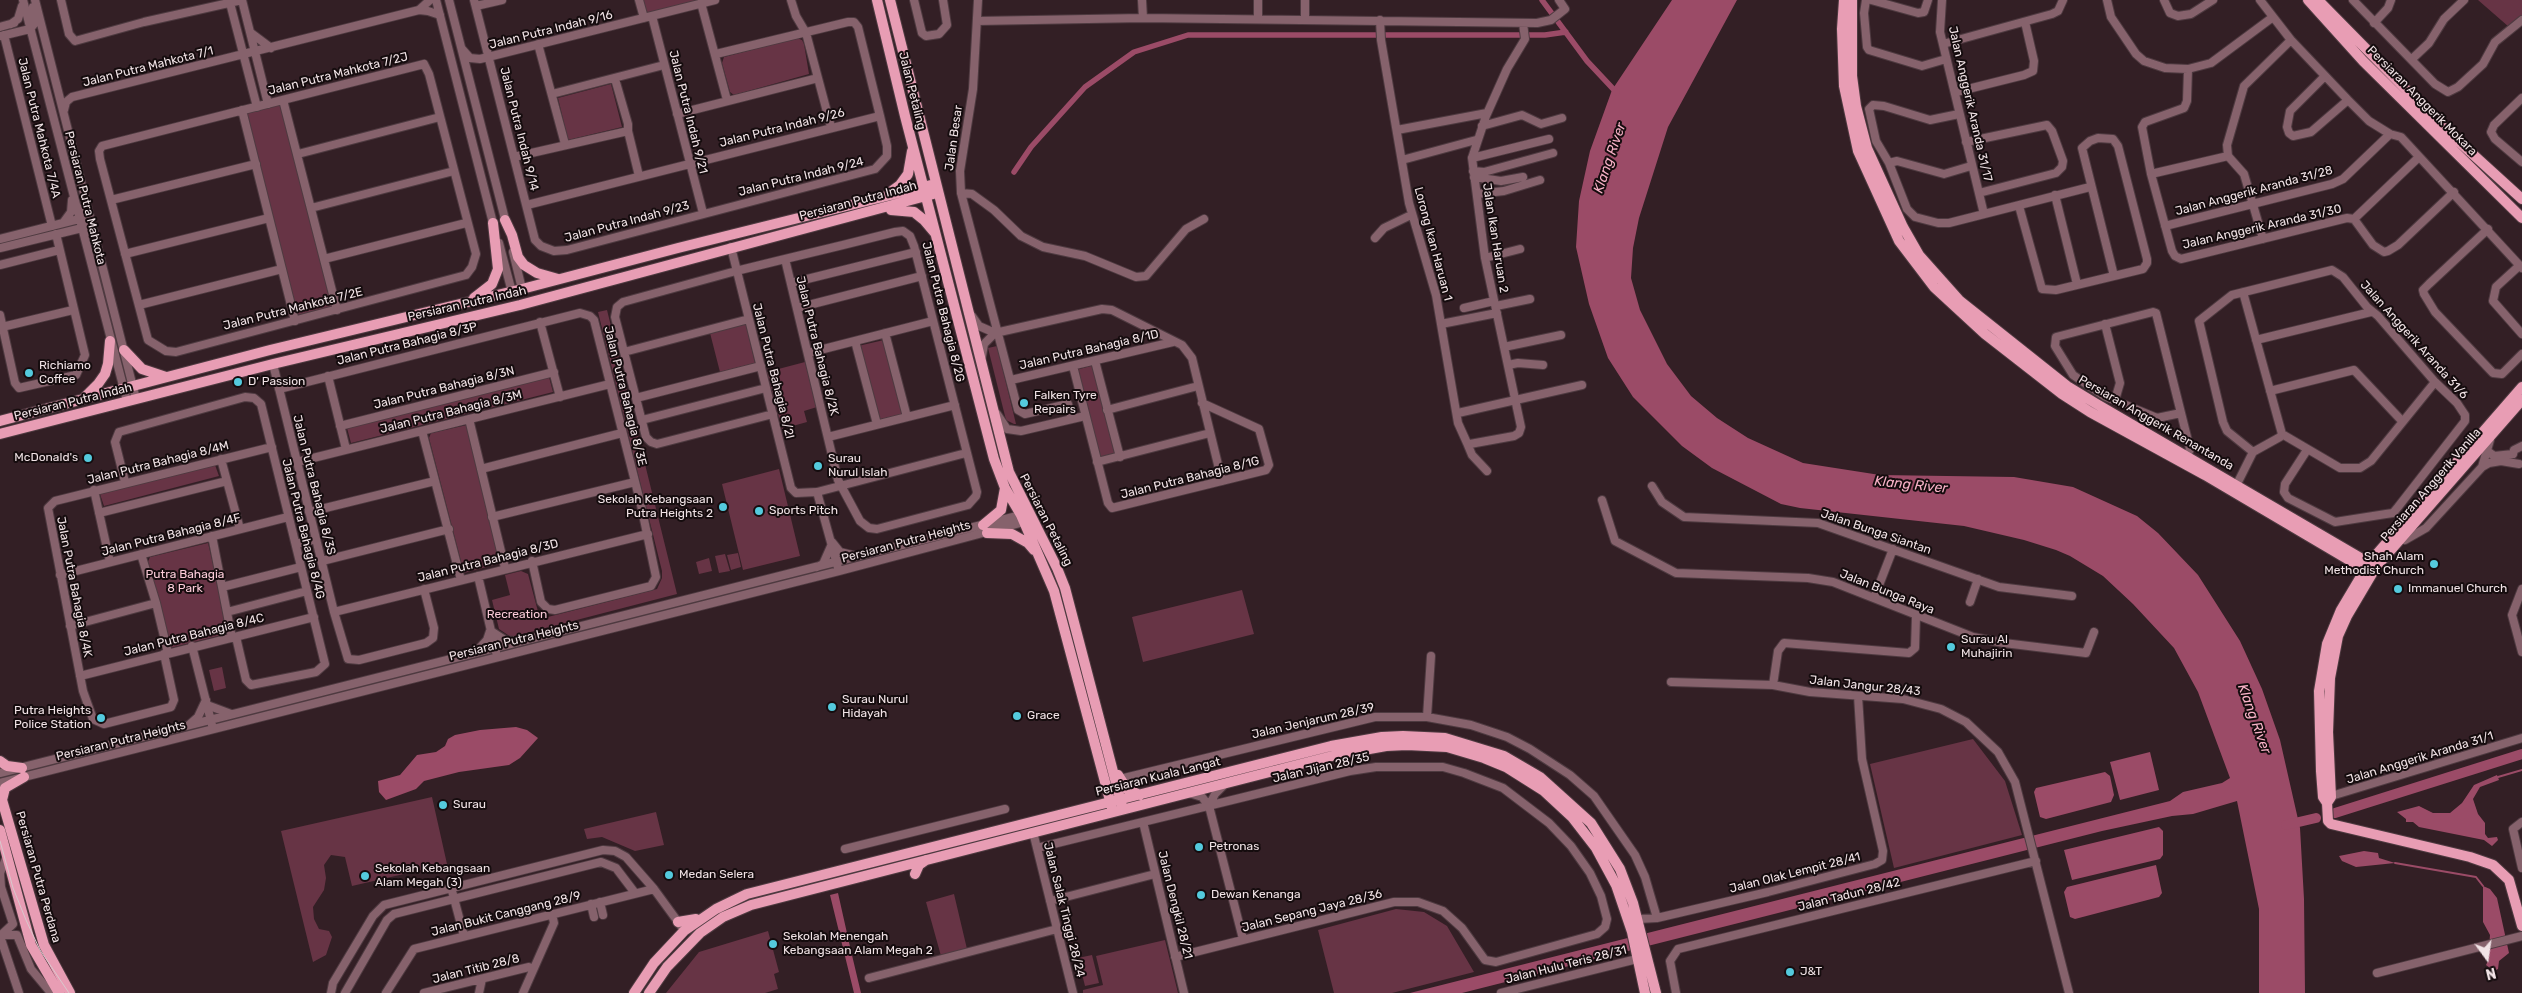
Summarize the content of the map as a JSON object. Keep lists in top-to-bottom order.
{
  "streets": {
    "main road": [
      "Jalan Petaling",
      "Persiaran Anggerik Mokara",
      "Persiaran Putra Indah",
      "Persiaran Anggerik Renantanda",
      "Persiaran Anggerik Vanilla",
      "Persiaran Petaling",
      "Persiaran Kuala Langat",
      "Persiaran Putra Perdana"
    ],
    "street": [
      "Jalan Putra Indah 9/16",
      "Jalan Putra Mahkota 7/1",
      "Jalan Putra Mahkota 7/2J",
      "Jalan Anggerik Aranda 31/17",
      "Jalan Putra Indah 9/21",
      "Jalan Putra Mahkota 7/4A",
      "Jalan Putra Indah 9/26",
      "Jalan Putra Indah 9/14",
      "Jalan Besar",
      "Jalan Putra Indah 9/24",
      "Jalan Anggerik Aranda 31/28",
      "Persiaran Putra Mahkota",
      "Jalan Putra Indah 9/23",
      "Jalan Anggerik Aranda 31/30",
      "Jalan Ikan Haruan 2",
      "Lorong Ikan Haruan 1",
      "Jalan Putra Mahkota 7/2E",
      "Jalan Putra Bahagia 8/2G",
      "Jalan Anggerik Aranda 31/6",
      "Jalan Putra Bahagia 8/3P",
      "Jalan Putra Bahagia 8/2K",
      "Jalan Putra Bahagia 8/1D",
      "Jalan Putra Bahagia 8/2I",
      "Jalan Putra Bahagia 8/3N",
      "Jalan Putra Bahagia 8/3E",
      "Jalan Putra Bahagia 8/3M",
      "Jalan Putra Bahagia 8/4M",
      "Jalan Putra Bahagia 8/1G",
      "Jalan Putra Bahagia 8/3S",
      "Jalan Putra Bahagia 8/4G",
      "Jalan Bunga Siantan",
      "Jalan Putra Bahagia 8/4F",
      "Persiaran Putra Heights",
      "Jalan Putra Bahagia 8/3D",
      "Jalan Putra Bahagia 8/4K",
      "Jalan Bunga Raya",
      "Jalan Putra Bahagia 8/4C",
      "Jalan Jangur 28/43",
      "Jalan Jenjarum 28/39",
      "Jalan Anggerik Aranda 31/1",
      "Jalan Jijan 28/35",
      "Jalan Olak Lempit 28/41",
      "Jalan Tadun 28/42",
      "Jalan Dengkil 28/21",
      "Jalan Salak Tinggi 28/24",
      "Jalan Sepang Jaya 28/36",
      "Jalan Bukit Canggang 28/9",
      "Jalan Hulu Teris 28/31",
      "Jalan Titib 28/8"
    ]
  },
  "crossings": [
    ["Jalan Putra Indah 9/16", "Jalan Putra Indah 9/21"],
    ["Jalan Putra Indah 9/16", "Jalan Putra Indah 9/14"],
    ["Jalan Putra Mahkota 7/1", "Persiaran Putra Mahkota"],
    ["Jalan Putra Mahkota 7/2J", "Jalan Putra Mahkota 7/2E"],
    ["Jalan Petaling", "Persiaran Putra Indah"],
    ["Jalan Petaling", "Persiaran Petaling"],
    ["Jalan Putra Indah 9/21", "Jalan Putra Indah 9/26"],
    ["Jalan Putra Indah 9/21", "Jalan Putra Indah 9/24"],
    ["Jalan Putra Indah 9/21", "Jalan Putra Indah 9/23"],
    ["Jalan Putra Indah 9/26", "Jalan Putra Indah 9/14"],
    ["Jalan Putra Indah 9/26", "Jalan Putra Indah 9/24"],
    ["Jalan Putra Indah 9/26", "Jalan Putra Indah 9/23"],
    ["Jalan Putra Indah 9/14", "Jalan Putra Indah 9/23"],
    ["Jalan Besar", "Jalan Putra Bahagia 8/1D"],
    ["Jalan Putra Indah 9/24", "Jalan Putra Indah 9/23"],
    ["Jalan Anggerik Aranda 31/28", "Jalan Anggerik Aranda 31/30"],
    ["Persiaran Putra Mahkota", "Persiaran Putra Indah"],
    ["Persiaran Putra Indah", "Jalan Putra Bahagia 8/2I"],
    ["Persiaran Putra Indah", "Jalan Putra Bahagia 8/3S"],
    ["Persiaran Putra Indah", "Persiaran Petaling"],
    ["Jalan Ikan Haruan 2", "Lorong Ikan Haruan 1"],
    ["Jalan Putra Bahagia 8/2G", "Jalan Putra Bahagia 8/2K"],
    ["Jalan Putra Bahagia 8/2G", "Jalan Putra Bahagia 8/2I"],
    ["Jalan Putra Bahagia 8/3P", "Jalan Putra Bahagia 8/3E"],
    ["Jalan Putra Bahagia 8/3P", "Jalan Putra Bahagia 8/3S"],
    ["Jalan Putra Bahagia 8/3E", "Jalan Putra Bahagia 8/3M"],
    ["Jalan Putra Bahagia 8/3E", "Jalan Putra Bahagia 8/3D"],
    ["Jalan Putra Bahagia 8/3M", "Jalan Putra Bahagia 8/3S"],
    ["Persiaran Anggerik Renantanda", "Persiaran Anggerik Vanilla"],
    ["Jalan Putra Bahagia 8/4M", "Jalan Putra Bahagia 8/4G"],
    ["Jalan Putra Bahagia 8/4M", "Jalan Putra Bahagia 8/4K"],
    ["Jalan Putra Bahagia 8/3S", "Jalan Putra Bahagia 8/3D"],
    ["Persiaran Anggerik Vanilla", "Jalan Anggerik Aranda 31/1"],
    ["Persiaran Petaling", "Persiaran Putra Heights"],
    ["Persiaran Petaling", "Persiaran Kuala Langat"],
    ["Jalan Putra Bahagia 8/4G", "Jalan Putra Bahagia 8/4F"],
    ["Jalan Putra Bahagia 8/4G", "Jalan Putra Bahagia 8/4C"],
    ["Jalan Putra Bahagia 8/4F", "Jalan Putra Bahagia 8/4K"],
    ["Jalan Putra Bahagia 8/4K", "Jalan Putra Bahagia 8/4C"],
    ["Jalan Jangur 28/43", "Jalan Olak Lempit 28/41"],
    ["Jalan Jangur 28/43", "Jalan Tadun 28/42"],
    ["Jalan Jenjarum 28/39", "Jalan Olak Lempit 28/41"],
    ["Jalan Jijan 28/35", "Jalan Dengkil 28/21"],
    ["Jalan Jijan 28/35", "Jalan Salak Tinggi 28/24"],
    ["Jalan Jijan 28/35", "Jalan Sepang Jaya 28/36"],
    ["Persiaran Kuala Langat", "Jalan Olak Lempit 28/41"],
    ["Persiaran Kuala Langat", "Jalan Salak Tinggi 28/24"],
    ["Jalan Dengkil 28/21", "Jalan Sepang Jaya 28/36"]
  ],
  "water": ["Klang River"],
  "parks": ["Putra Bahagia 8 Park", "Recreation"],
  "places": [
    "Richiamo Coffee",
    "D' Passion",
    "Falken Tyre Repairs",
    "McDonald's",
    "Surau Nurul Islah",
    "Sekolah Kebangsaan Putra Heights 2",
    "Sports Pitch",
    "Shah Alam Methodist Church",
    "Immanuel Church",
    "Surau Al Muhajirin",
    "Surau Nurul Hidayah",
    "Grace",
    "Putra Heights Police Station",
    "Surau",
    "Petronas",
    "Medan Selera",
    "Sekolah Kebangsaan Alam Megah (3)",
    "Dewan Kenanga",
    "Sekolah Menengah Kebangsaan Alam Megah 2",
    "J&T"
  ],
  "north": "bottom"
}
